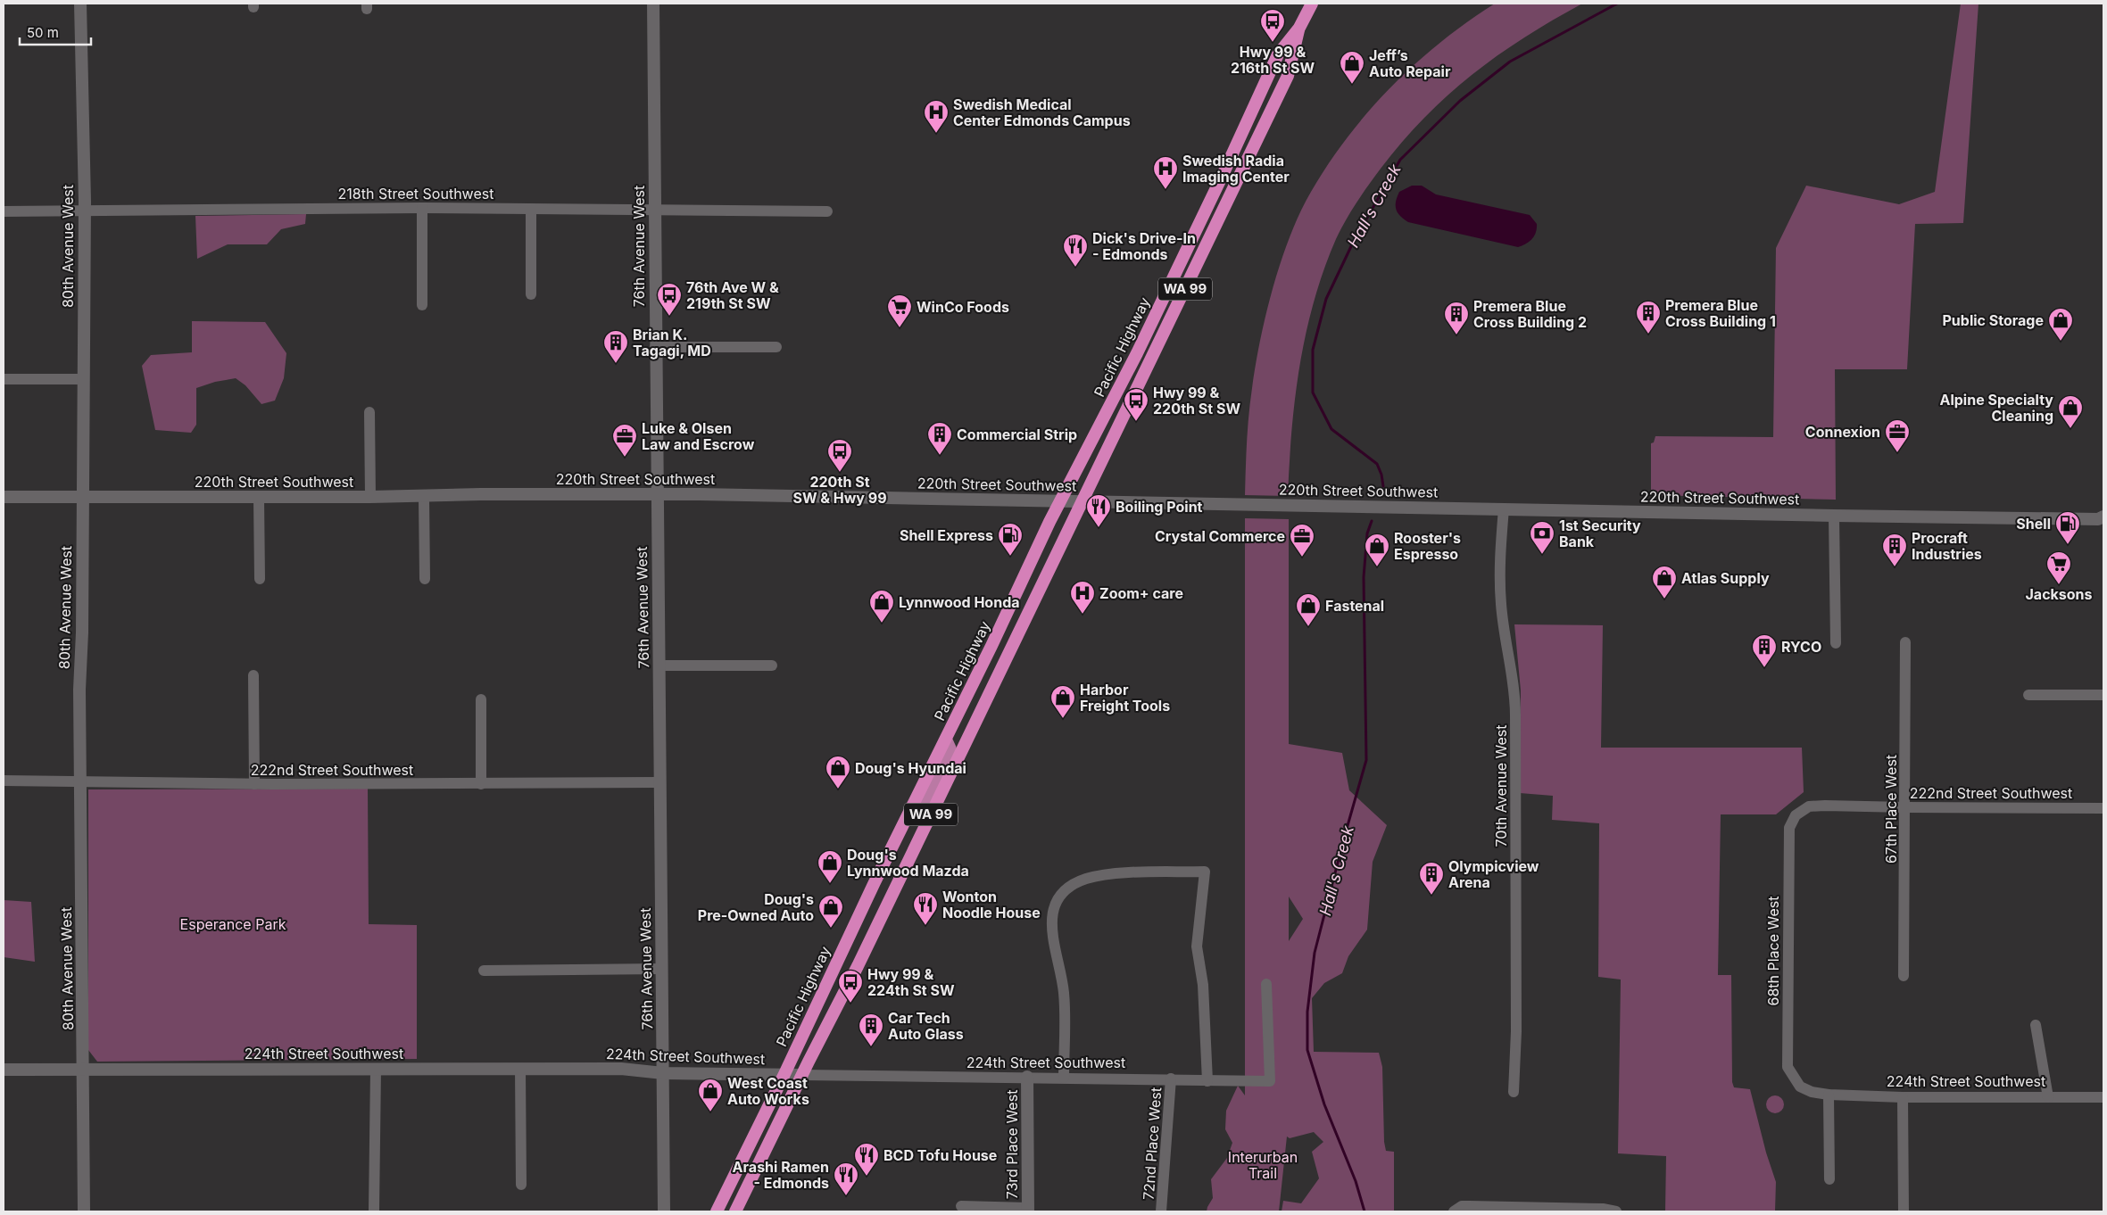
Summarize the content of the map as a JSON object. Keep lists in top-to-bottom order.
{
  "streets": {
    "highway": ["WA 99", "Pacific Highway"],
    "street": [
      "218th Street Southwest",
      "80th Avenue West",
      "76th Avenue West",
      "220th Street Southwest",
      "222nd Street Southwest",
      "70th Avenue West",
      "67th Place West",
      "68th Place West",
      "224th Street Southwest",
      "72nd Place West",
      "73rd Place West"
    ]
  },
  "crossings": [
    ["218th Street Southwest", "80th Avenue West"],
    ["218th Street Southwest", "76th Avenue West"],
    ["80th Avenue West", "220th Street Southwest"],
    ["80th Avenue West", "222nd Street Southwest"],
    ["80th Avenue West", "224th Street Southwest"],
    ["76th Avenue West", "220th Street Southwest"],
    ["76th Avenue West", "222nd Street Southwest"],
    ["76th Avenue West", "224th Street Southwest"],
    ["Pacific Highway", "220th Street Southwest"],
    ["Pacific Highway", "224th Street Southwest"],
    ["220th Street Southwest", "70th Avenue West"],
    ["222nd Street Southwest", "67th Place West"],
    ["222nd Street Southwest", "68th Place West"],
    ["68th Place West", "224th Street Southwest"],
    ["224th Street Southwest", "72nd Place West"],
    ["224th Street Southwest", "73rd Place West"]
  ],
  "water": ["Hall's Creek"],
  "parks": ["Esperance Park", "Interurban Trail"],
  "places": {
    "bus stop": [
      "Hwy 99 & 216th St SW",
      "76th Ave W & 219th St SW",
      "Hwy 99 & 220th St SW",
      "220th St SW & Hwy 99",
      "Hwy 99 & 224th St SW"
    ],
    "shop": [
      "Jeff’s Auto Repair",
      "Public Storage",
      "Alpine Specialty Cleaning",
      "Rooster's Espresso",
      "Atlas Supply",
      "Lynnwood Honda",
      "Fastenal",
      "Harbor Freight Tools",
      "Doug's Hyundai",
      "Doug's Lynnwood Mazda",
      "Doug's Pre-Owned Auto",
      "West Coast Auto Works"
    ],
    "hospital": ["Swedish Medical Center Edmonds Campus", "Swedish Radia Imaging Center", "Zoom+ care"],
    "restaurant": [
      "Dick's Drive-In - Edmonds",
      "Boiling Point",
      "Wonton Noodle House",
      "BCD Tofu House",
      "Arashi Ramen - Edmonds"
    ],
    "supermarket": ["WinCo Foods", "Jacksons"],
    "building": [
      "Premera Blue Cross Building 1",
      "Premera Blue Cross Building 2",
      "Brian K. Tagagi, MD",
      "Commercial Strip",
      "Procraft Industries",
      "RYCO",
      "Olympicview Arena",
      "Car Tech Auto Glass"
    ],
    "office": ["Connexion", "Luke & Olsen Law and Escrow", "Crystal Commerce"],
    "fuel station": ["Shell", "Shell Express"],
    "bank": ["1st Security Bank"]
  },
  "scale_bar": "50 m"
}
